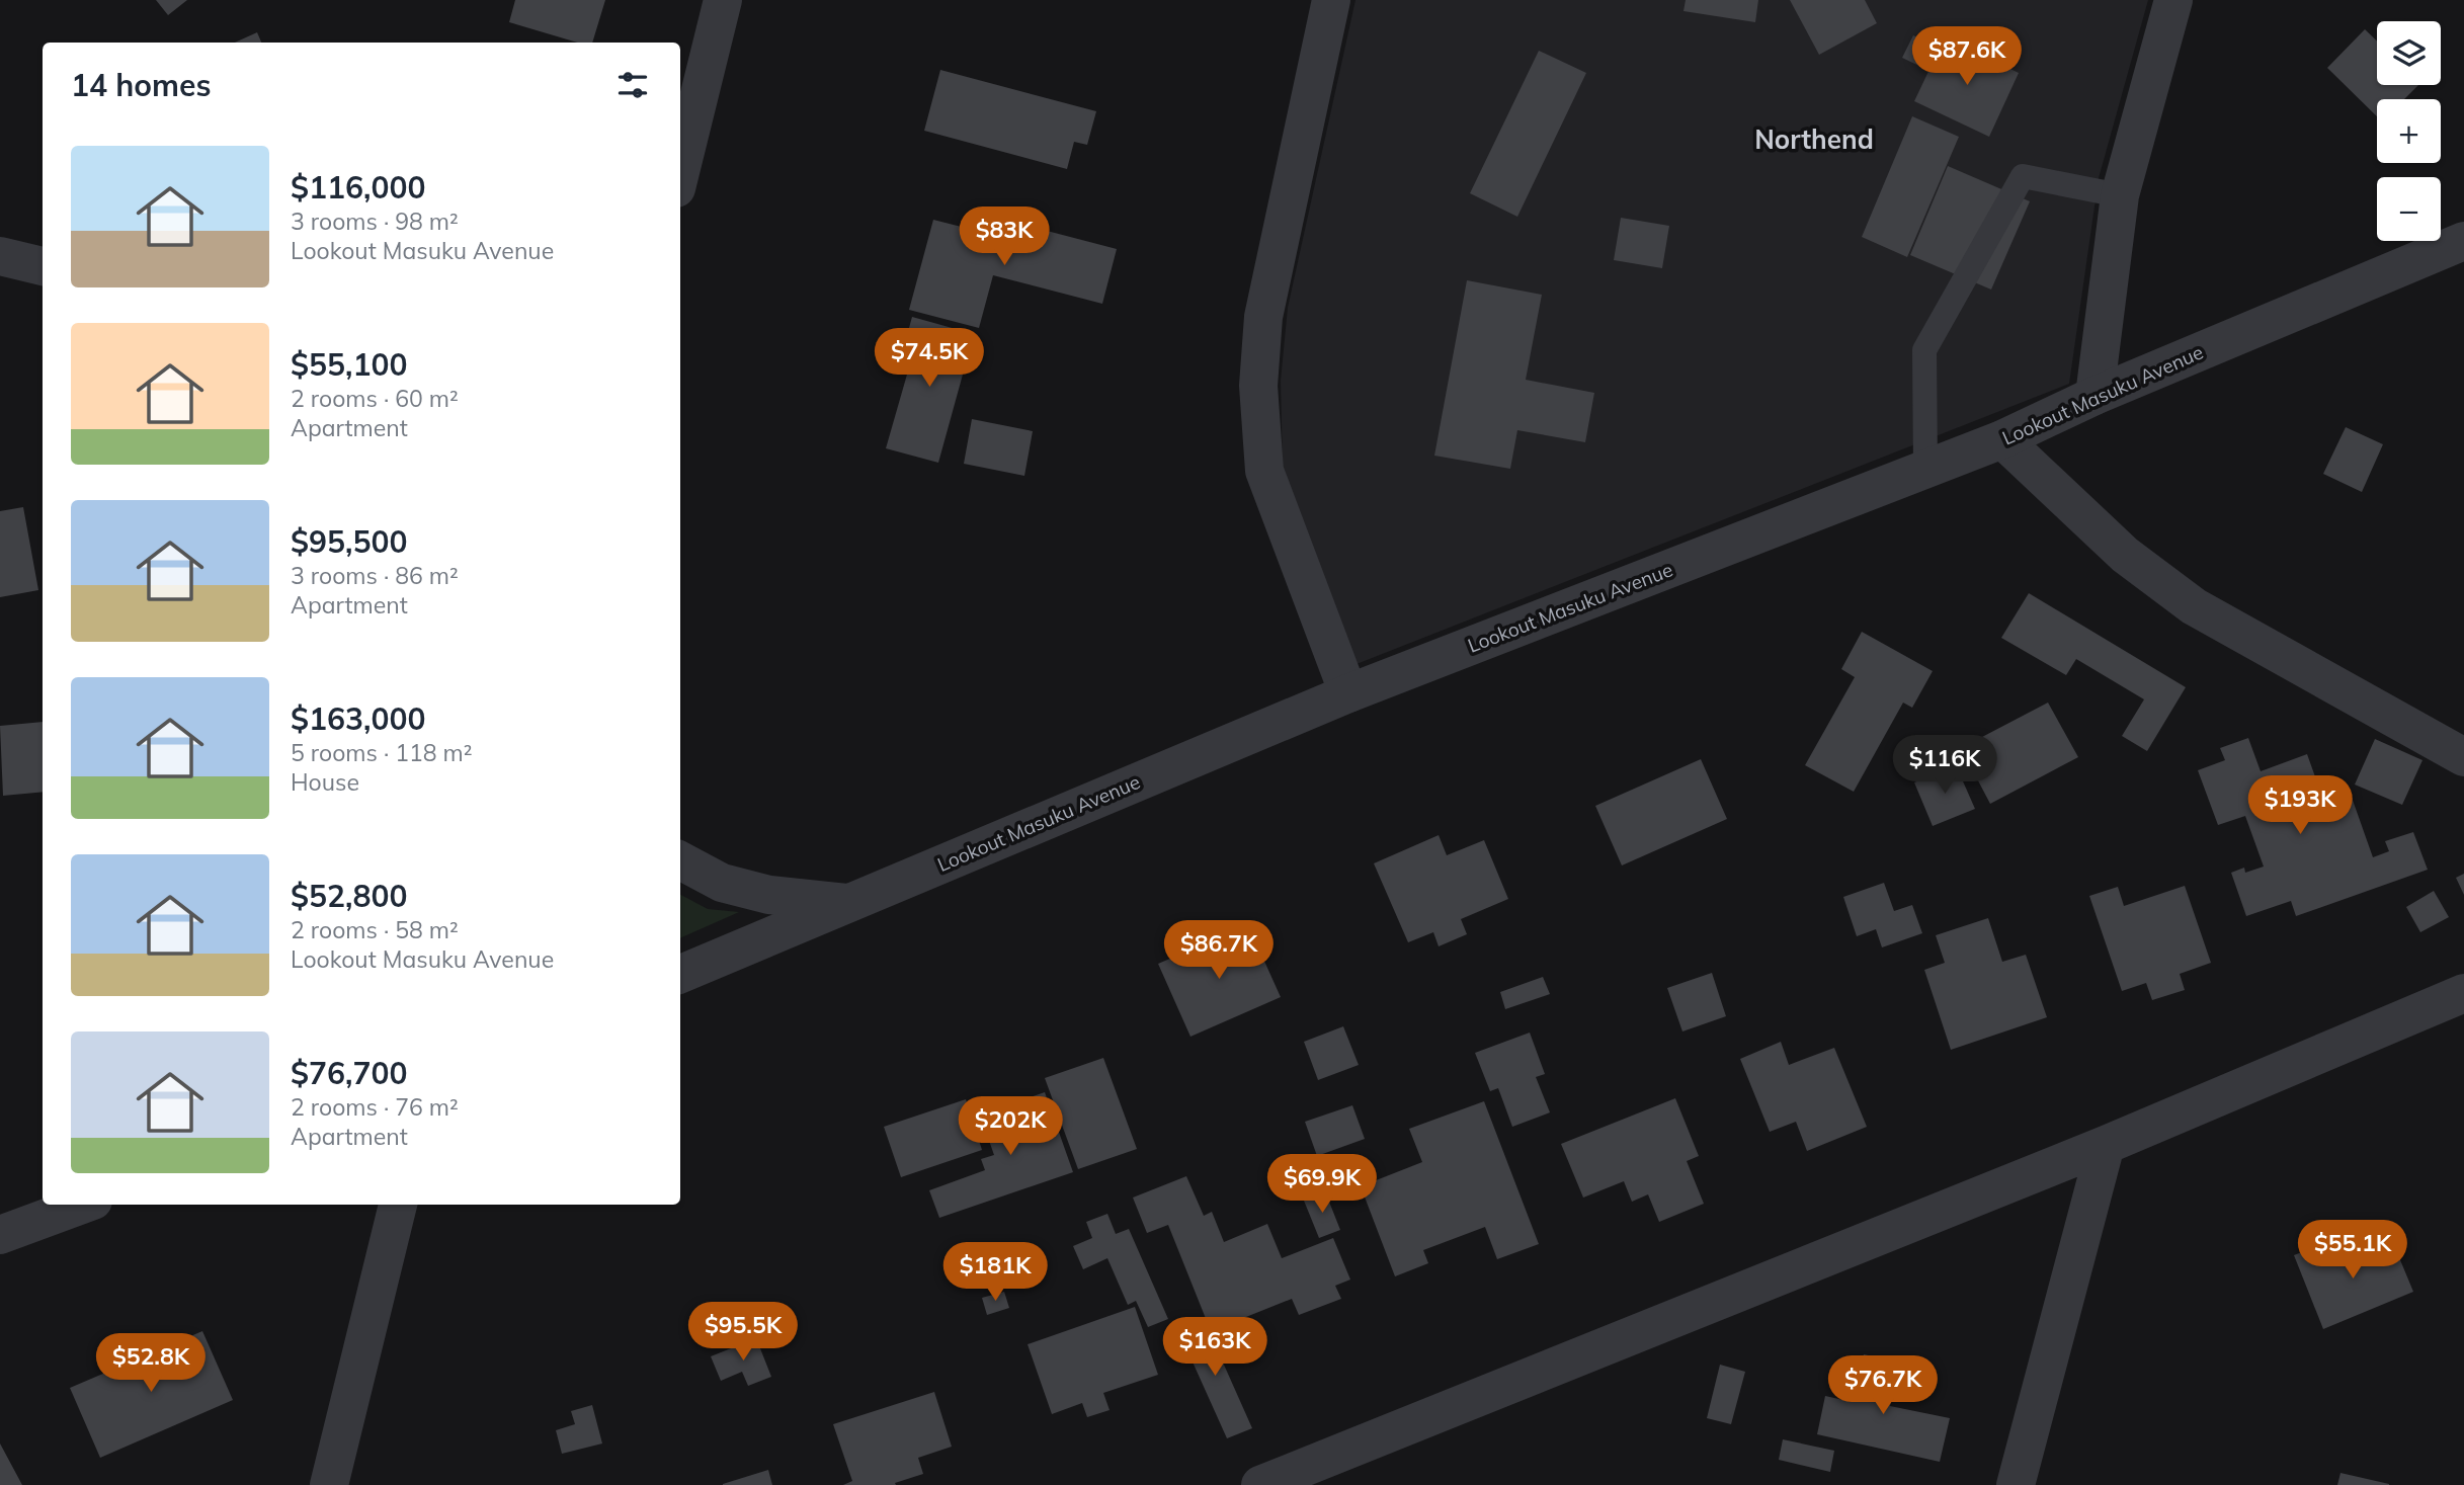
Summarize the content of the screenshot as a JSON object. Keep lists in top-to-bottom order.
{
  "streets": {
    "street": ["Lookout Masuku Avenue"]
  },
  "districts": ["Northend"],
  "page": {
    "map_buttons": ["+", "−"],
    "price": [
      "$87.6K",
      "$83K",
      "$74.5K",
      "$116K",
      "$193K",
      "$86.7K",
      "$202K",
      "$69.9K",
      "$55.1K",
      "$181K",
      "$95.5K",
      "$163K",
      "$52.8K",
      "$76.7K"
    ],
    "heading": "14 homes",
    "list": [
      {
        "name": "$116,000",
        "note": "3 rooms · 98 m² · Lookout Masuku Avenue"
      },
      {
        "name": "$55,100",
        "note": "2 rooms · 60 m² · Apartment"
      },
      {
        "name": "$95,500",
        "note": "3 rooms · 86 m² · Apartment"
      },
      {
        "name": "$163,000",
        "note": "5 rooms · 118 m² · House"
      },
      {
        "name": "$52,800",
        "note": "2 rooms · 58 m² · Lookout Masuku Avenue"
      },
      {
        "name": "$76,700",
        "note": "2 rooms · 76 m² · Apartment"
      }
    ]
  }
}
